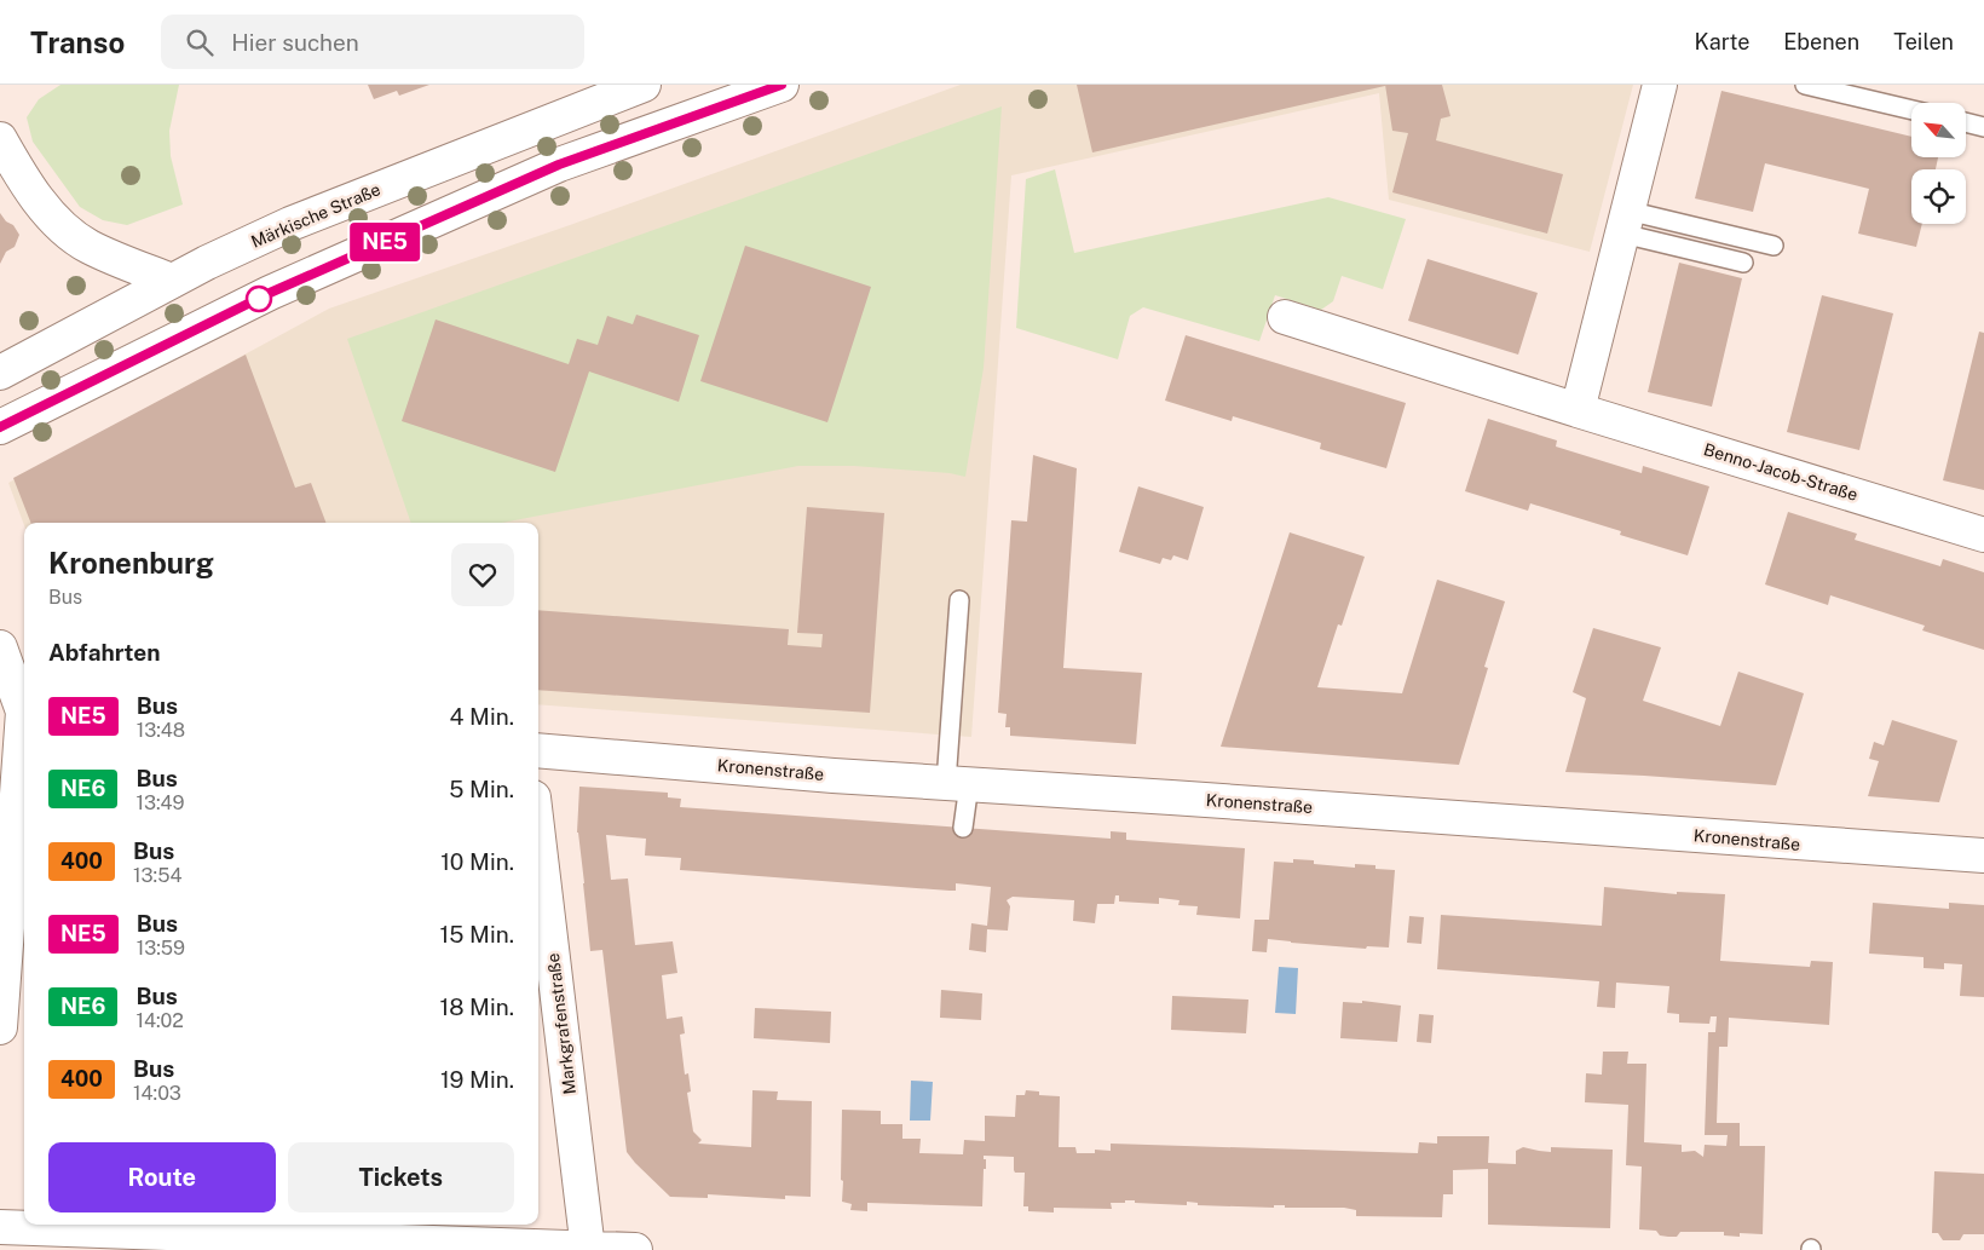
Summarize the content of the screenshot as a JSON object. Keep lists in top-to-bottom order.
{
  "streets": {
    "street": [
      "Märkische Straße",
      "Benno-Jacob-Straße",
      "Kronenstraße",
      "Markgrafenstraße"
    ]
  },
  "lines": ["bus line NE5"],
  "north": "top left",
  "page": {
    "header": "Transo",
    "search": "Hier suchen",
    "nav": ["Karte", "Ebenen", "Teilen"],
    "on_map": "NE5",
    "heading": [
      ["Kronenburg", "Bus"],
      "Abfahrten"
    ],
    "list": [
      {
        "mark": "NE5",
        "name": "Bus",
        "note": "13:48",
        "value": "4 Min."
      },
      {
        "mark": "NE6",
        "name": "Bus",
        "note": "13:49",
        "value": "5 Min."
      },
      {
        "mark": "400",
        "name": "Bus",
        "note": "13:54",
        "value": "10 Min."
      },
      {
        "mark": "NE5",
        "name": "Bus",
        "note": "13:59",
        "value": "15 Min."
      },
      {
        "mark": "NE6",
        "name": "Bus",
        "note": "14:02",
        "value": "18 Min."
      },
      {
        "mark": "400",
        "name": "Bus",
        "note": "14:03",
        "value": "19 Min."
      }
    ],
    "buttons": ["Route", "Tickets"]
  }
}
